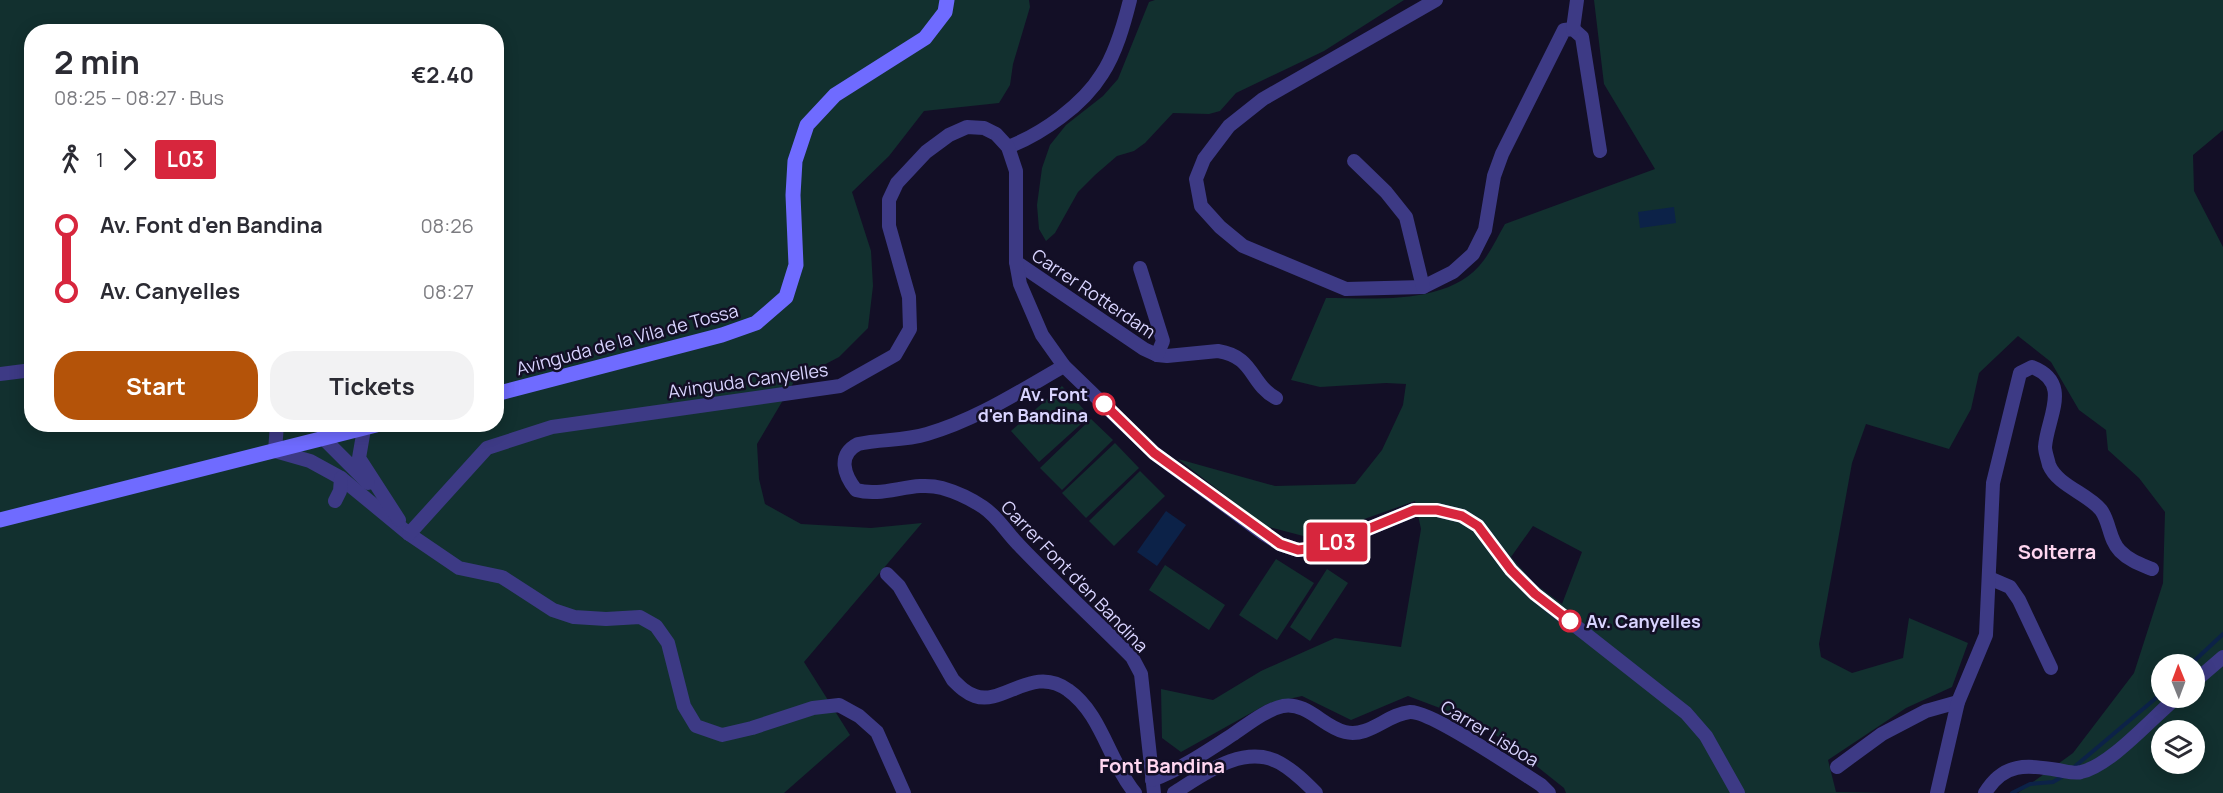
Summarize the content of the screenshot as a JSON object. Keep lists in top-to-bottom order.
{
  "streets": {
    "main road": ["Avinguda de la Vila de Tossa"],
    "street": [
      "Carrer Rotterdam",
      "Avinguda Canyelles",
      "Carrer Font d'en Bandina",
      "Carrer Lisboa"
    ]
  },
  "crossings": [
    ["Carrer Font d'en Bandina", "Carrer Lisboa"]
  ],
  "districts": ["Solterra", "Font Bandina"],
  "places": ["Av. Font d'en Bandina", "Av. Canyelles"],
  "lines": ["bus line L03"],
  "north": "top",
  "page": {
    "on_map": "L03",
    "heading": ["2 min", "08:25 – 08:27 · Bus", "€2.40"],
    "legs": ["1", "L03"],
    "list": [
      {
        "name": "Av. Font d'en Bandina",
        "value": "08:26"
      },
      {
        "name": "Av. Canyelles",
        "value": "08:27"
      }
    ],
    "buttons": ["Start", "Tickets"]
  }
}
